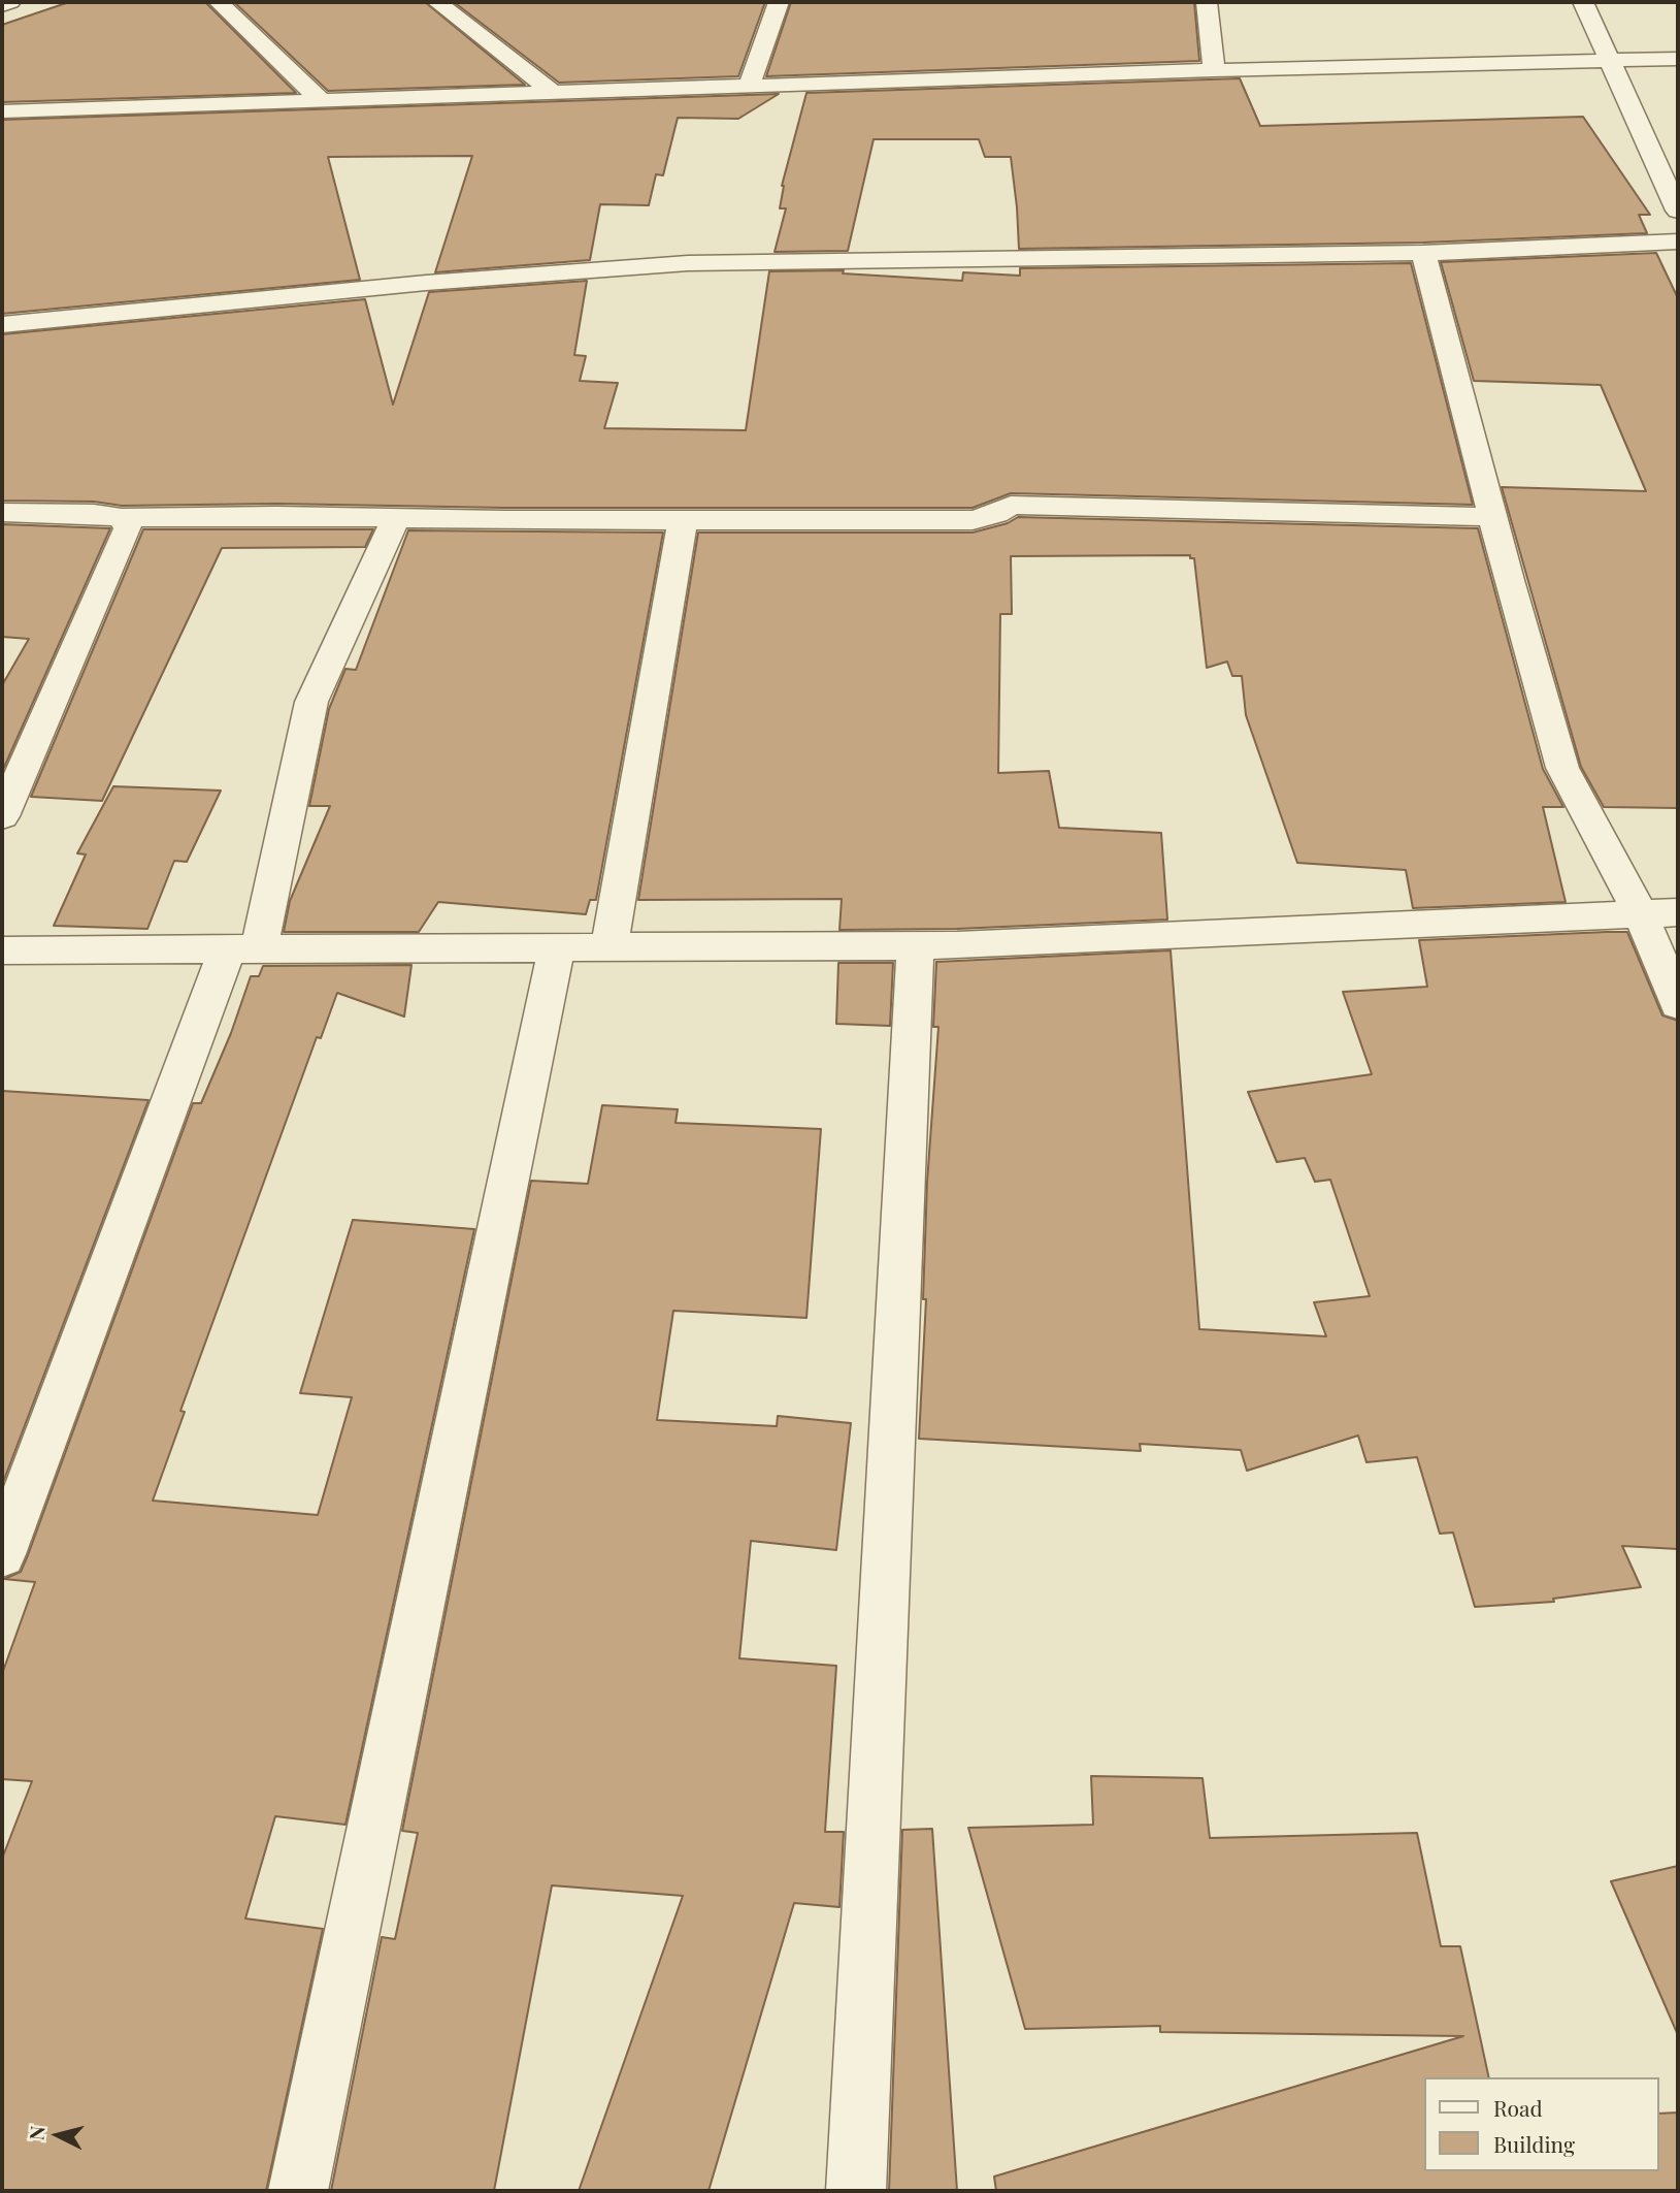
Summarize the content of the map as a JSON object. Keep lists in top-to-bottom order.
{
  "legend": ["Road", "Building"],
  "north": "left"
}
